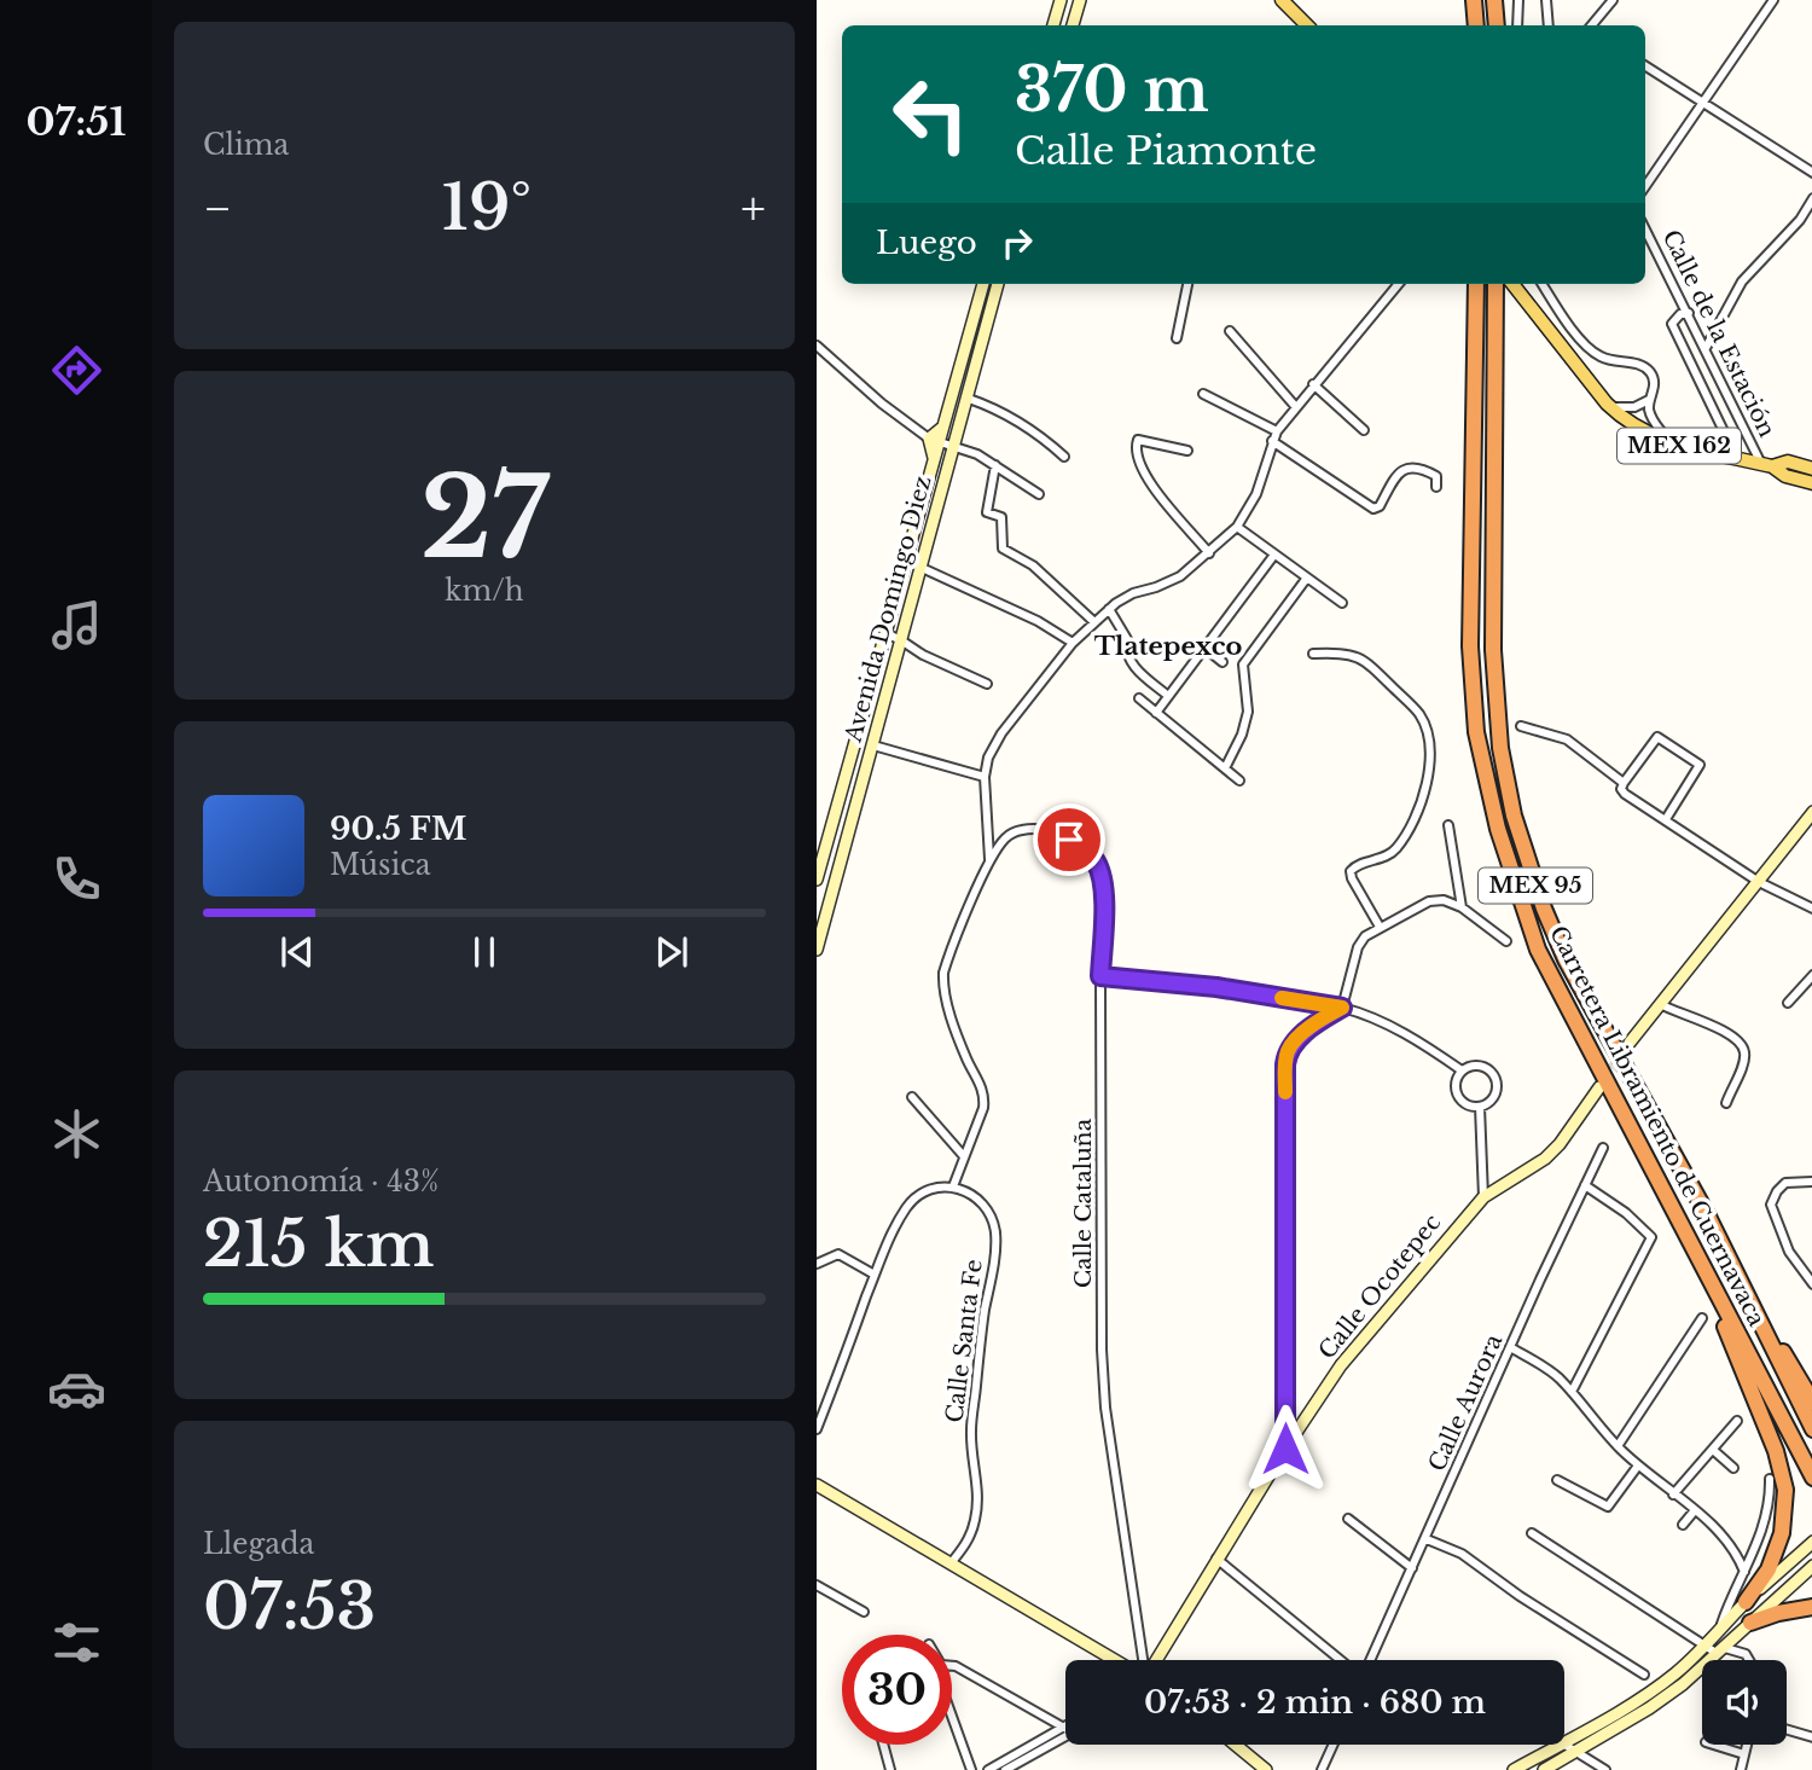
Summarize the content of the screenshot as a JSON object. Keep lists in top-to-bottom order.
{
  "streets": {
    "highway": ["MEX 95", "Carretera Libramiento de Cuernavaca"],
    "main road": ["MEX 162", "Avenida Domingo Diez", "Calle Ocotepec"],
    "street": [
      "Calle de la Estación",
      "Calle Cataluña",
      "Calle Santa Fe",
      "Calle Aurora"
    ]
  },
  "crossings": [
    ["Calle de la Estación", "MEX 162"]
  ],
  "districts": ["Tlatepexco"],
  "page": {
    "tabs": "07:51",
    "tile": [
      "Clima",
      ["27", "km/h"],
      ["Autonomía · 43%", "215 km"],
      ["Llegada", "07:53"]
    ],
    "turn": ["370 m", "Calle Piamonte"],
    "heat": ["−", "19°", "+"],
    "then": "Luego",
    "song": ["90.5 FM", "Música"],
    "limit": "30",
    "trip": "07:53 · 2 min · 680 m"
  }
}
